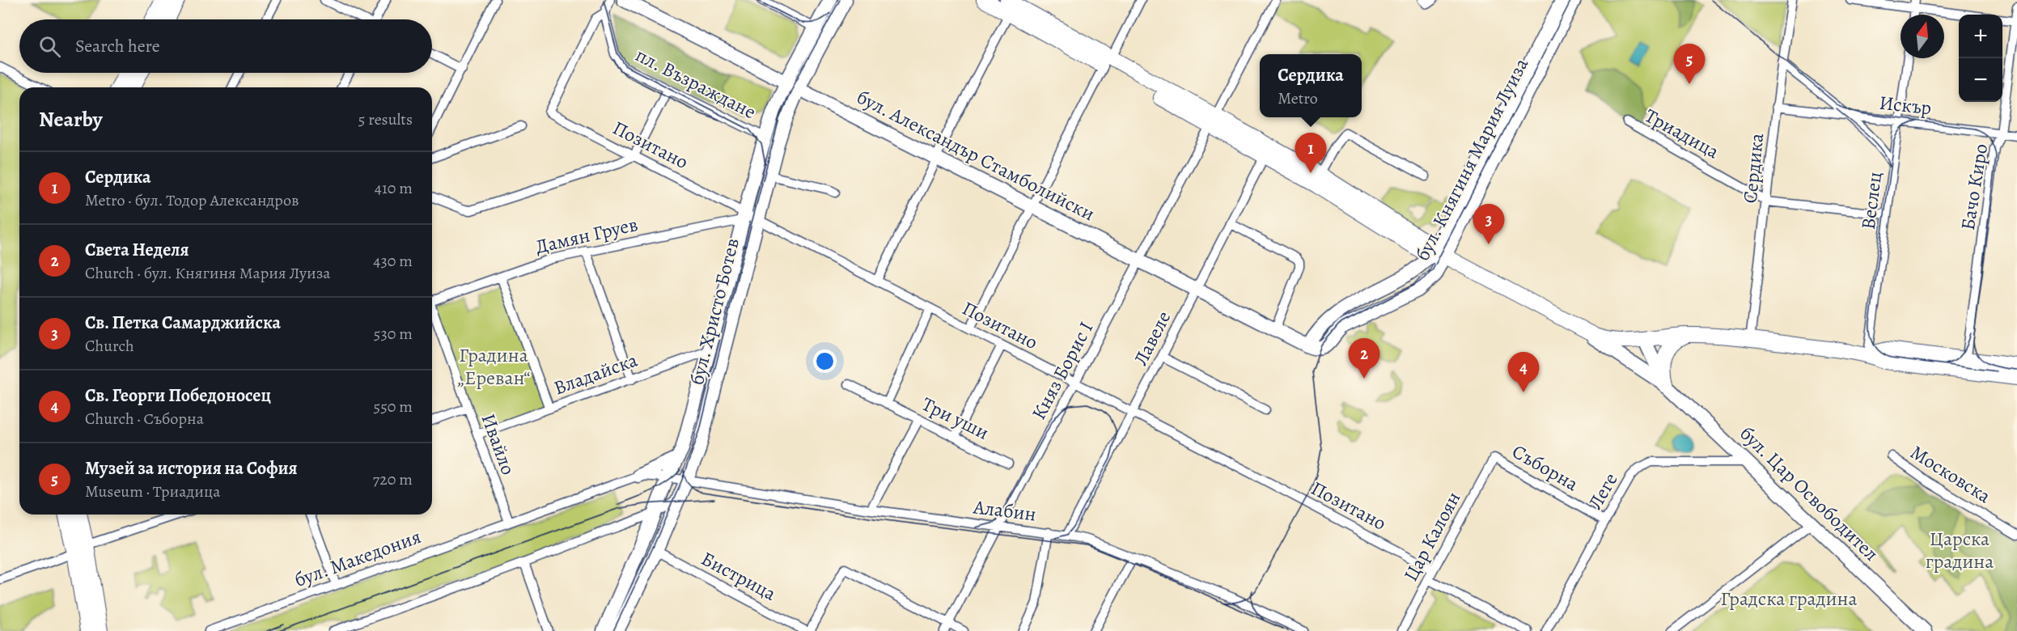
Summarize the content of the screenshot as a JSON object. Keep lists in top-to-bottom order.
{
  "streets": {
    "main road": [
      "бул. Александър Стамболийски",
      "бул. Княгиня Мария Луиза",
      "бул. Христо Ботев",
      "бул. Цар Освободител"
    ],
    "street": [
      "пл. Възраждане",
      "Искър",
      "Триадица",
      "Позитано",
      "Сердика",
      "Бачо Киро",
      "Веслец",
      "Дамян Груев",
      "Лавеле",
      "Княз Борис I",
      "Владайска",
      "Три уши",
      "Ивайло",
      "Съборна",
      "Московска",
      "Леге",
      "Алабин",
      "Цар Калоян",
      "бул. Македония",
      "Бистрица"
    ]
  },
  "crossings": [
    ["пл. Възраждане", "Позитано"],
    ["пл. Възраждане", "бул. Христо Ботев"],
    ["Искър", "Сердика"],
    ["Искър", "Бачо Киро"],
    ["Искър", "Веслец"],
    ["Триадица", "Сердика"],
    ["Триадица", "Веслец"],
    ["Позитано", "Дамян Груев"],
    ["Позитано", "бул. Христо Ботев"],
    ["Позитано", "Лавеле"],
    ["Позитано", "Княз Борис I"],
    ["Позитано", "Цар Калоян"],
    ["бул. Александър Стамболийски", "бул. Княгиня Мария Луиза"],
    ["бул. Александър Стамболийски", "бул. Христо Ботев"],
    ["бул. Александър Стамболийски", "Лавеле"],
    ["бул. Александър Стамболийски", "Княз Борис I"],
    ["Дамян Груев", "бул. Христо Ботев"],
    ["бул. Христо Ботев", "Владайска"],
    ["бул. Христо Ботев", "Алабин"],
    ["бул. Христо Ботев", "бул. Македония"],
    ["бул. Христо Ботев", "Бистрица"],
    ["Лавеле", "Алабин"],
    ["Княз Борис I", "Алабин"],
    ["Владайска", "Ивайло"],
    ["Ивайло", "бул. Македония"],
    ["Съборна", "Леге"],
    ["Съборна", "Цар Калоян"],
    ["Леге", "бул. Цар Освободител"],
    ["Алабин", "бул. Македония"]
  ],
  "parks": ["Градина „Ереван“", "Царска градина", "Градска градина"],
  "north": "top",
  "page": {
    "map_buttons": ["+", "−"],
    "search": "Search here",
    "pins": [
      "5",
      "1",
      "3",
      "2",
      "4"
    ],
    "popup": ["Сердика", "Metro"],
    "heading": ["Nearby", "5 results"],
    "list": [
      {
        "mark": "1",
        "name": "Сердика",
        "note": "Metro · бул. Тодор Александров",
        "value": "410 m"
      },
      {
        "mark": "2",
        "name": "Света Неделя",
        "note": "Church · бул. Княгиня Мария Луиза",
        "value": "430 m"
      },
      {
        "mark": "3",
        "name": "Св. Петка Самарджийска",
        "note": "Church",
        "value": "530 m"
      },
      {
        "mark": "4",
        "name": "Св. Георги Победоносец",
        "note": "Church · Съборна",
        "value": "550 m"
      },
      {
        "mark": "5",
        "name": "Музей за история на София",
        "note": "Museum · Триадица",
        "value": "720 m"
      }
    ]
  }
}
